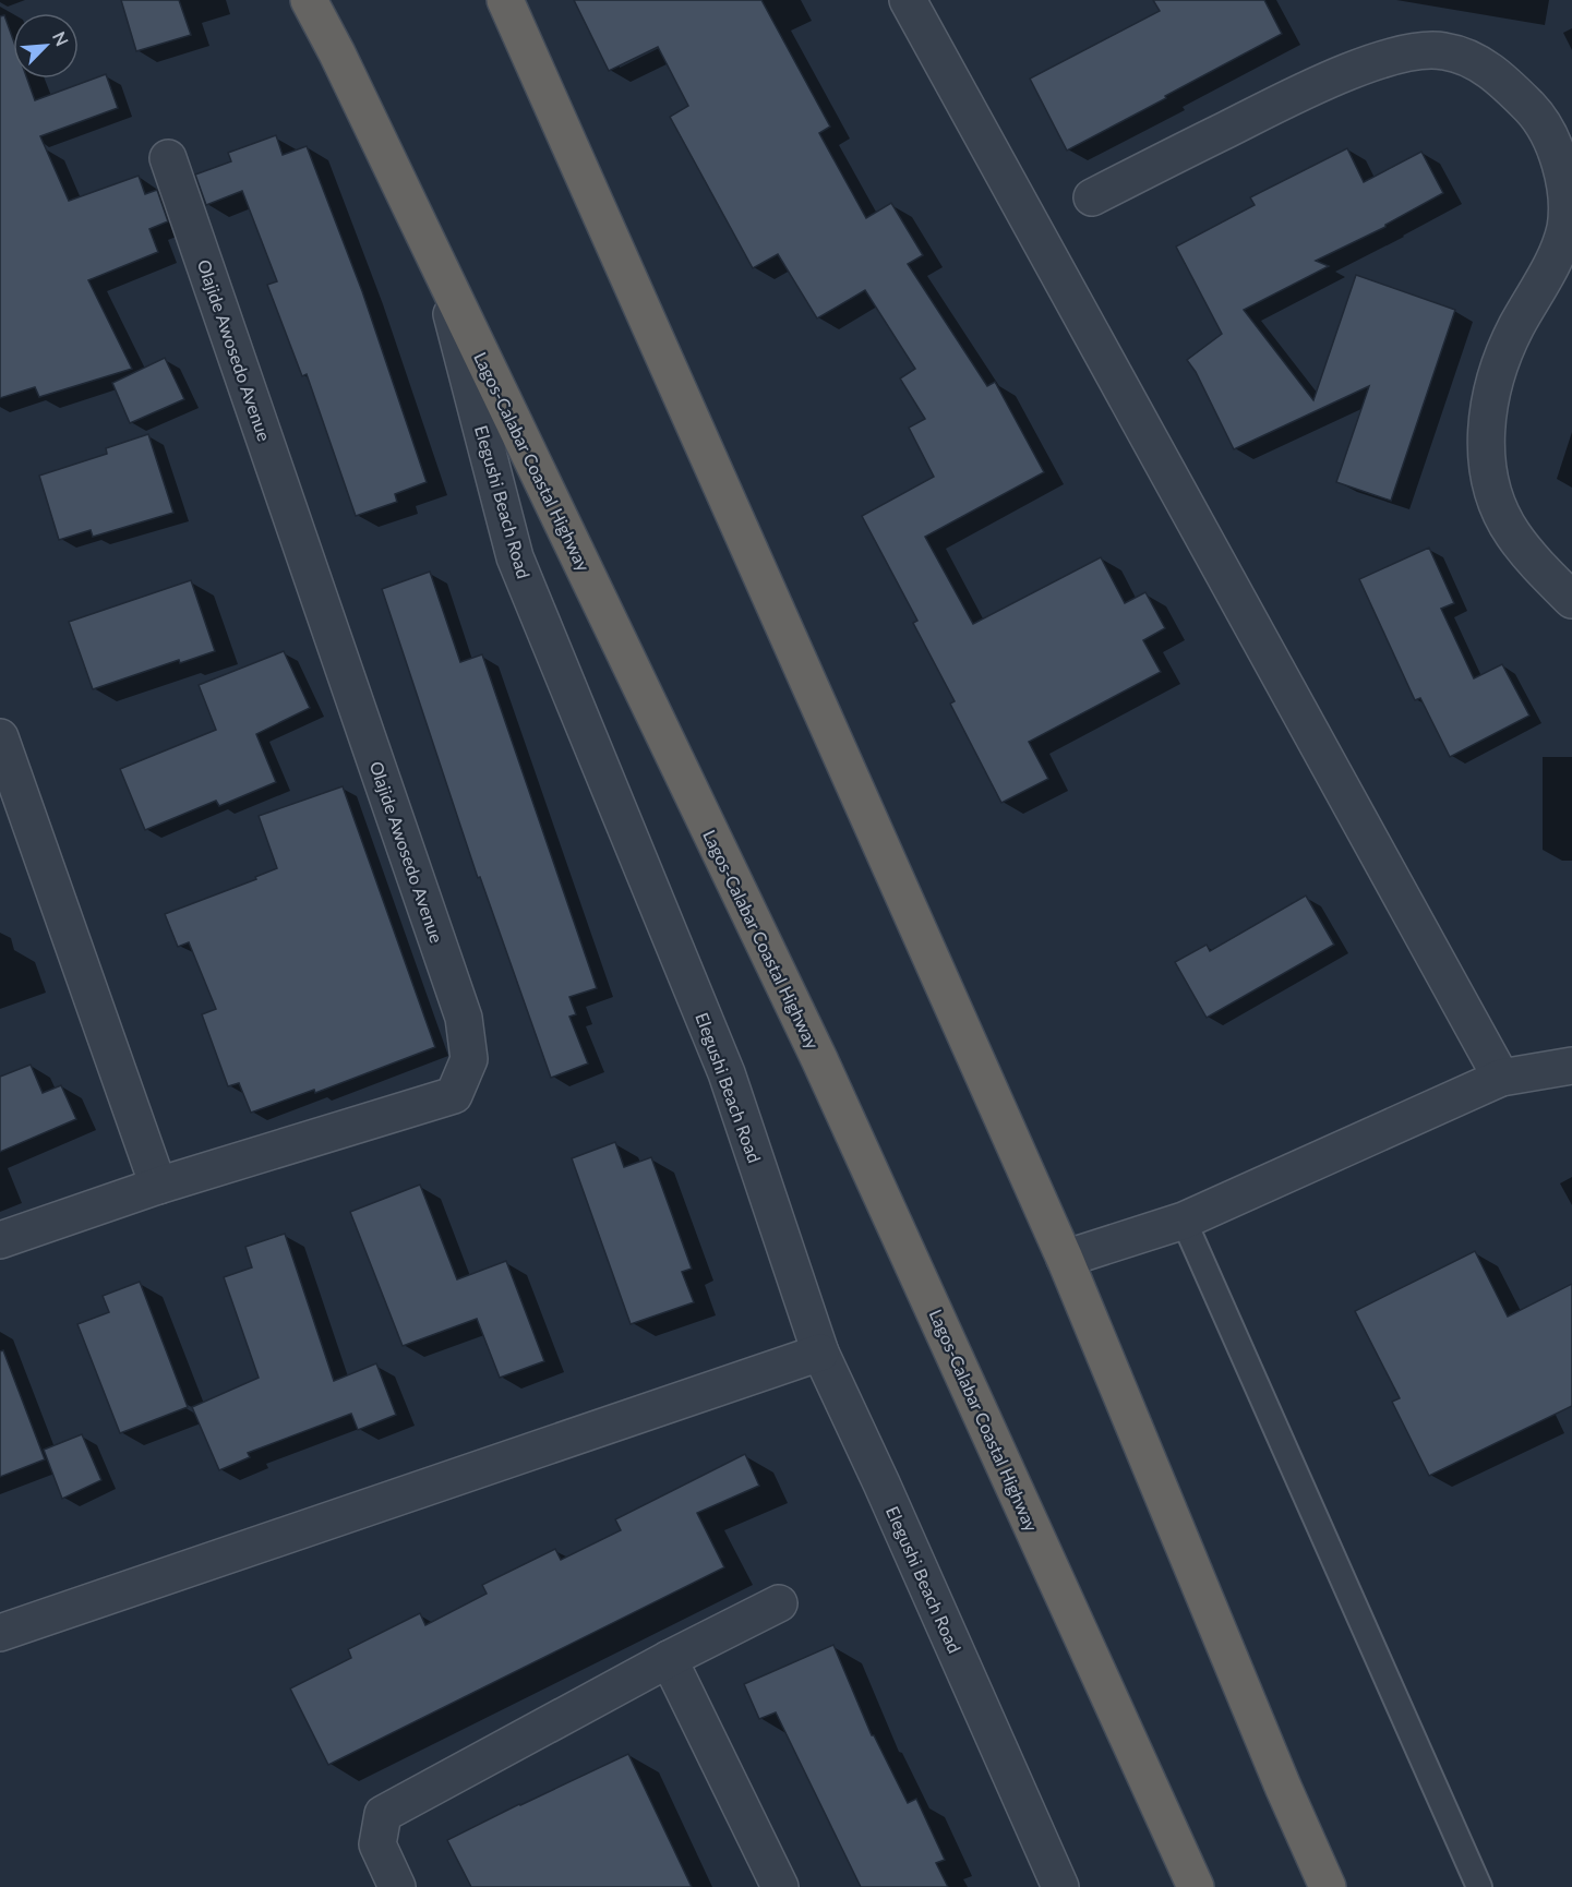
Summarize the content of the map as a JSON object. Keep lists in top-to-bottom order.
{
  "streets": {
    "highway": ["Lagos-Calabar Coastal Highway"],
    "street": ["Olajide Awosedo Avenue", "Elegushi Beach Road"]
  },
  "crossings": [
    ["Lagos-Calabar Coastal Highway", "Elegushi Beach Road"]
  ],
  "north": "top right"
}
